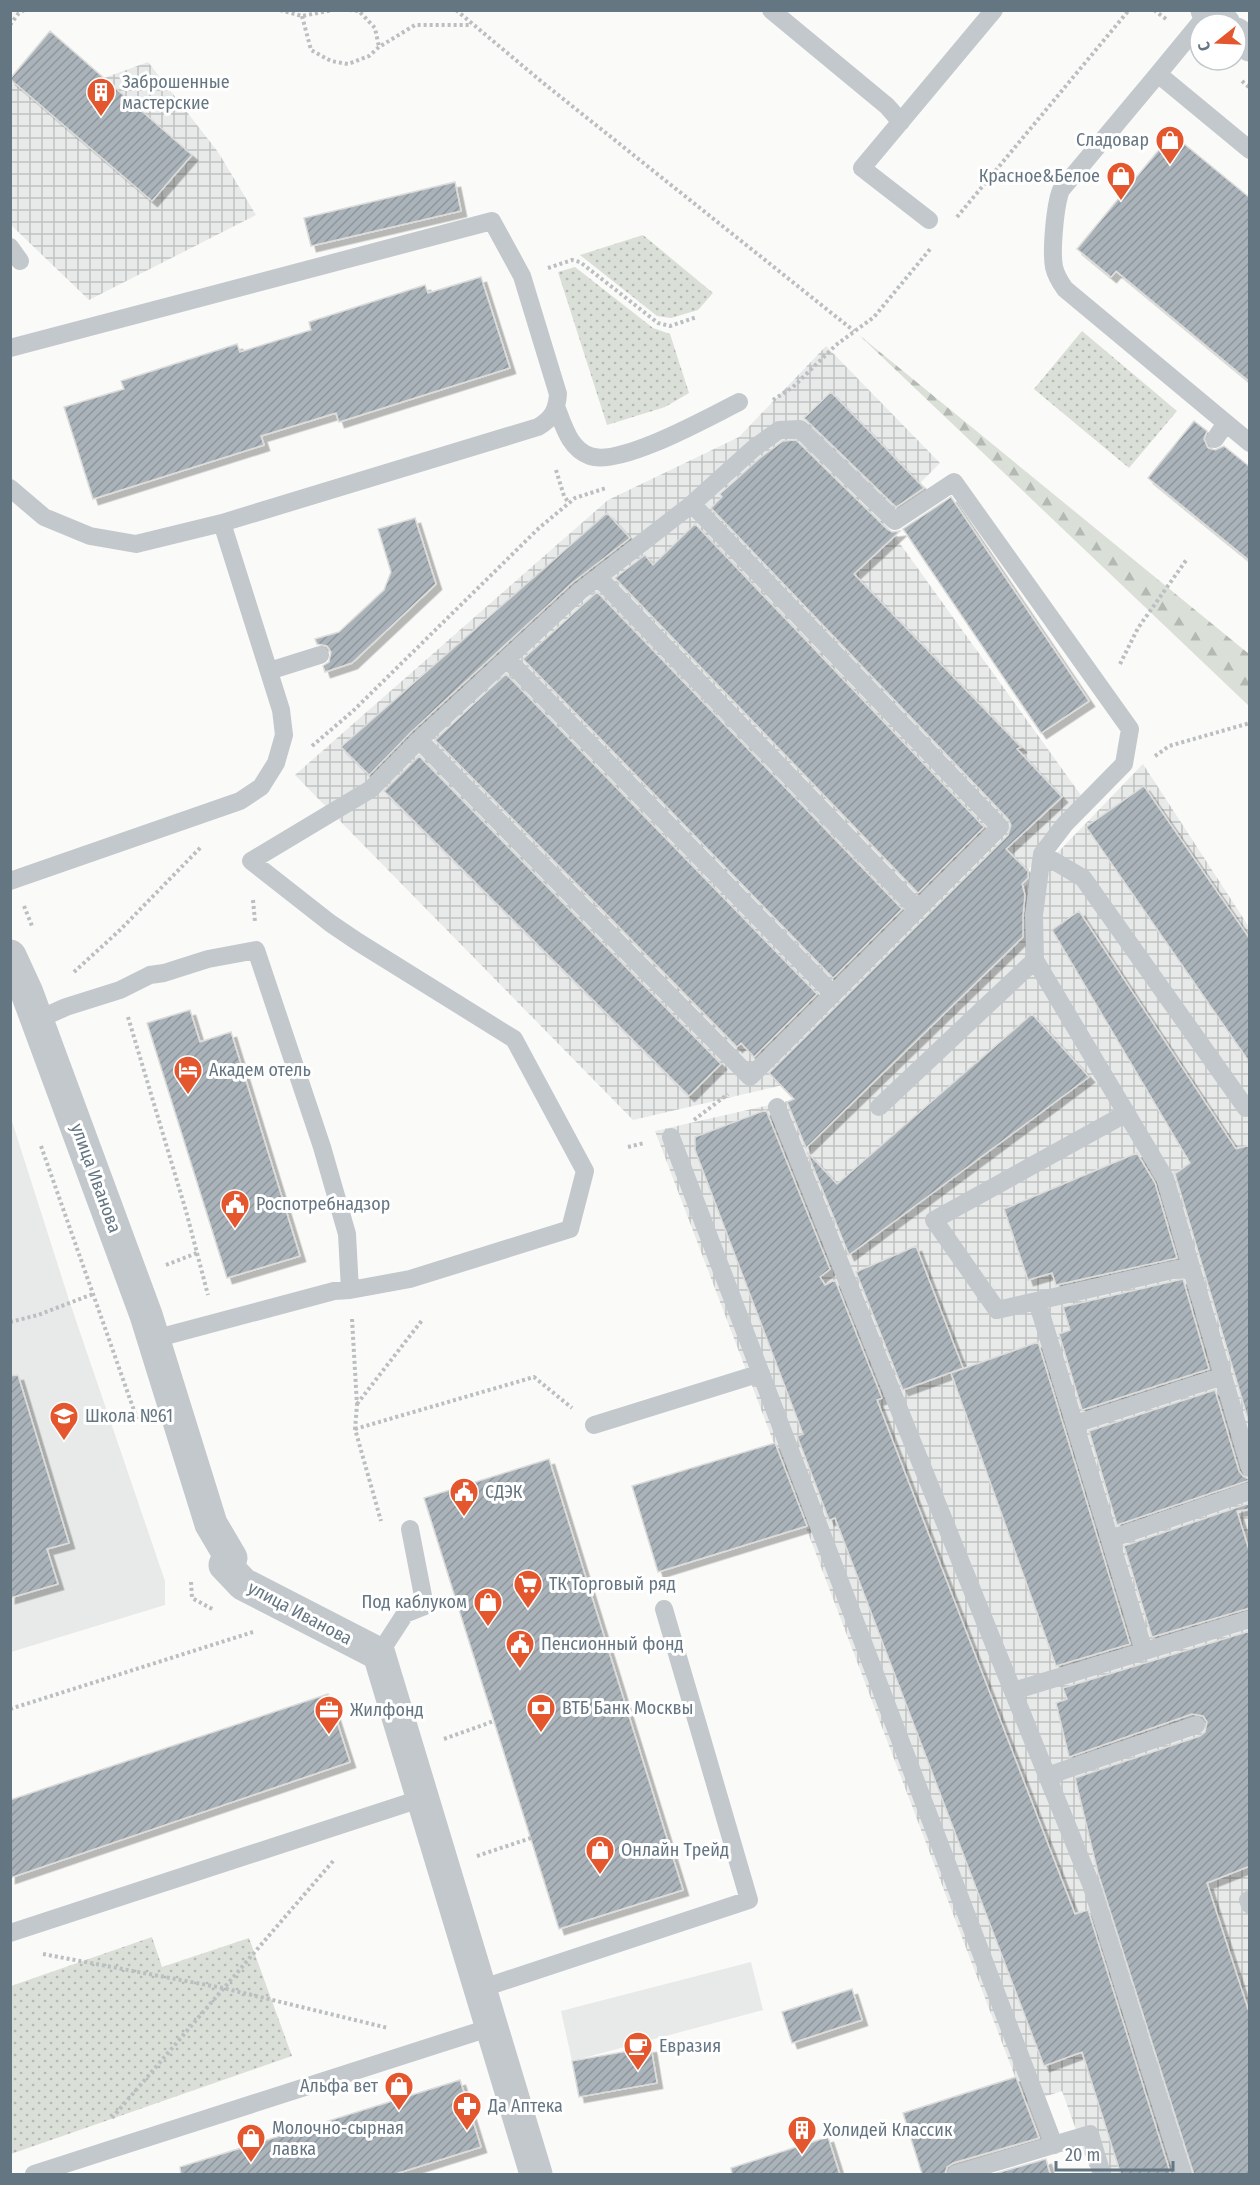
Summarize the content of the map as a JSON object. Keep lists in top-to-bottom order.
{
  "streets": {
    "street": ["улица Иванова"]
  },
  "places": {
    "building": ["Заброшенные мастерские", "Холидей Классик"],
    "shop": [
      "Сладовар",
      "Красное&Белое",
      "Под каблуком",
      "Онлайн Трейд",
      "Альфа вет",
      "Молочно-сырная лавка"
    ],
    "hotel": ["Академ отель"],
    "public building": ["Роспотребнадзор", "СДЭК", "Пенсионный фонд"],
    "school or university": ["Школа №61"],
    "supermarket": ["ТК Торговый ряд"],
    "bank": ["ВТБ Банк Москвы"],
    "office": ["Жилфонд"],
    "cafe": ["Евразия"],
    "pharmacy": ["Да Аптека"]
  },
  "scale_bar": "20 m",
  "north": "left"
}
